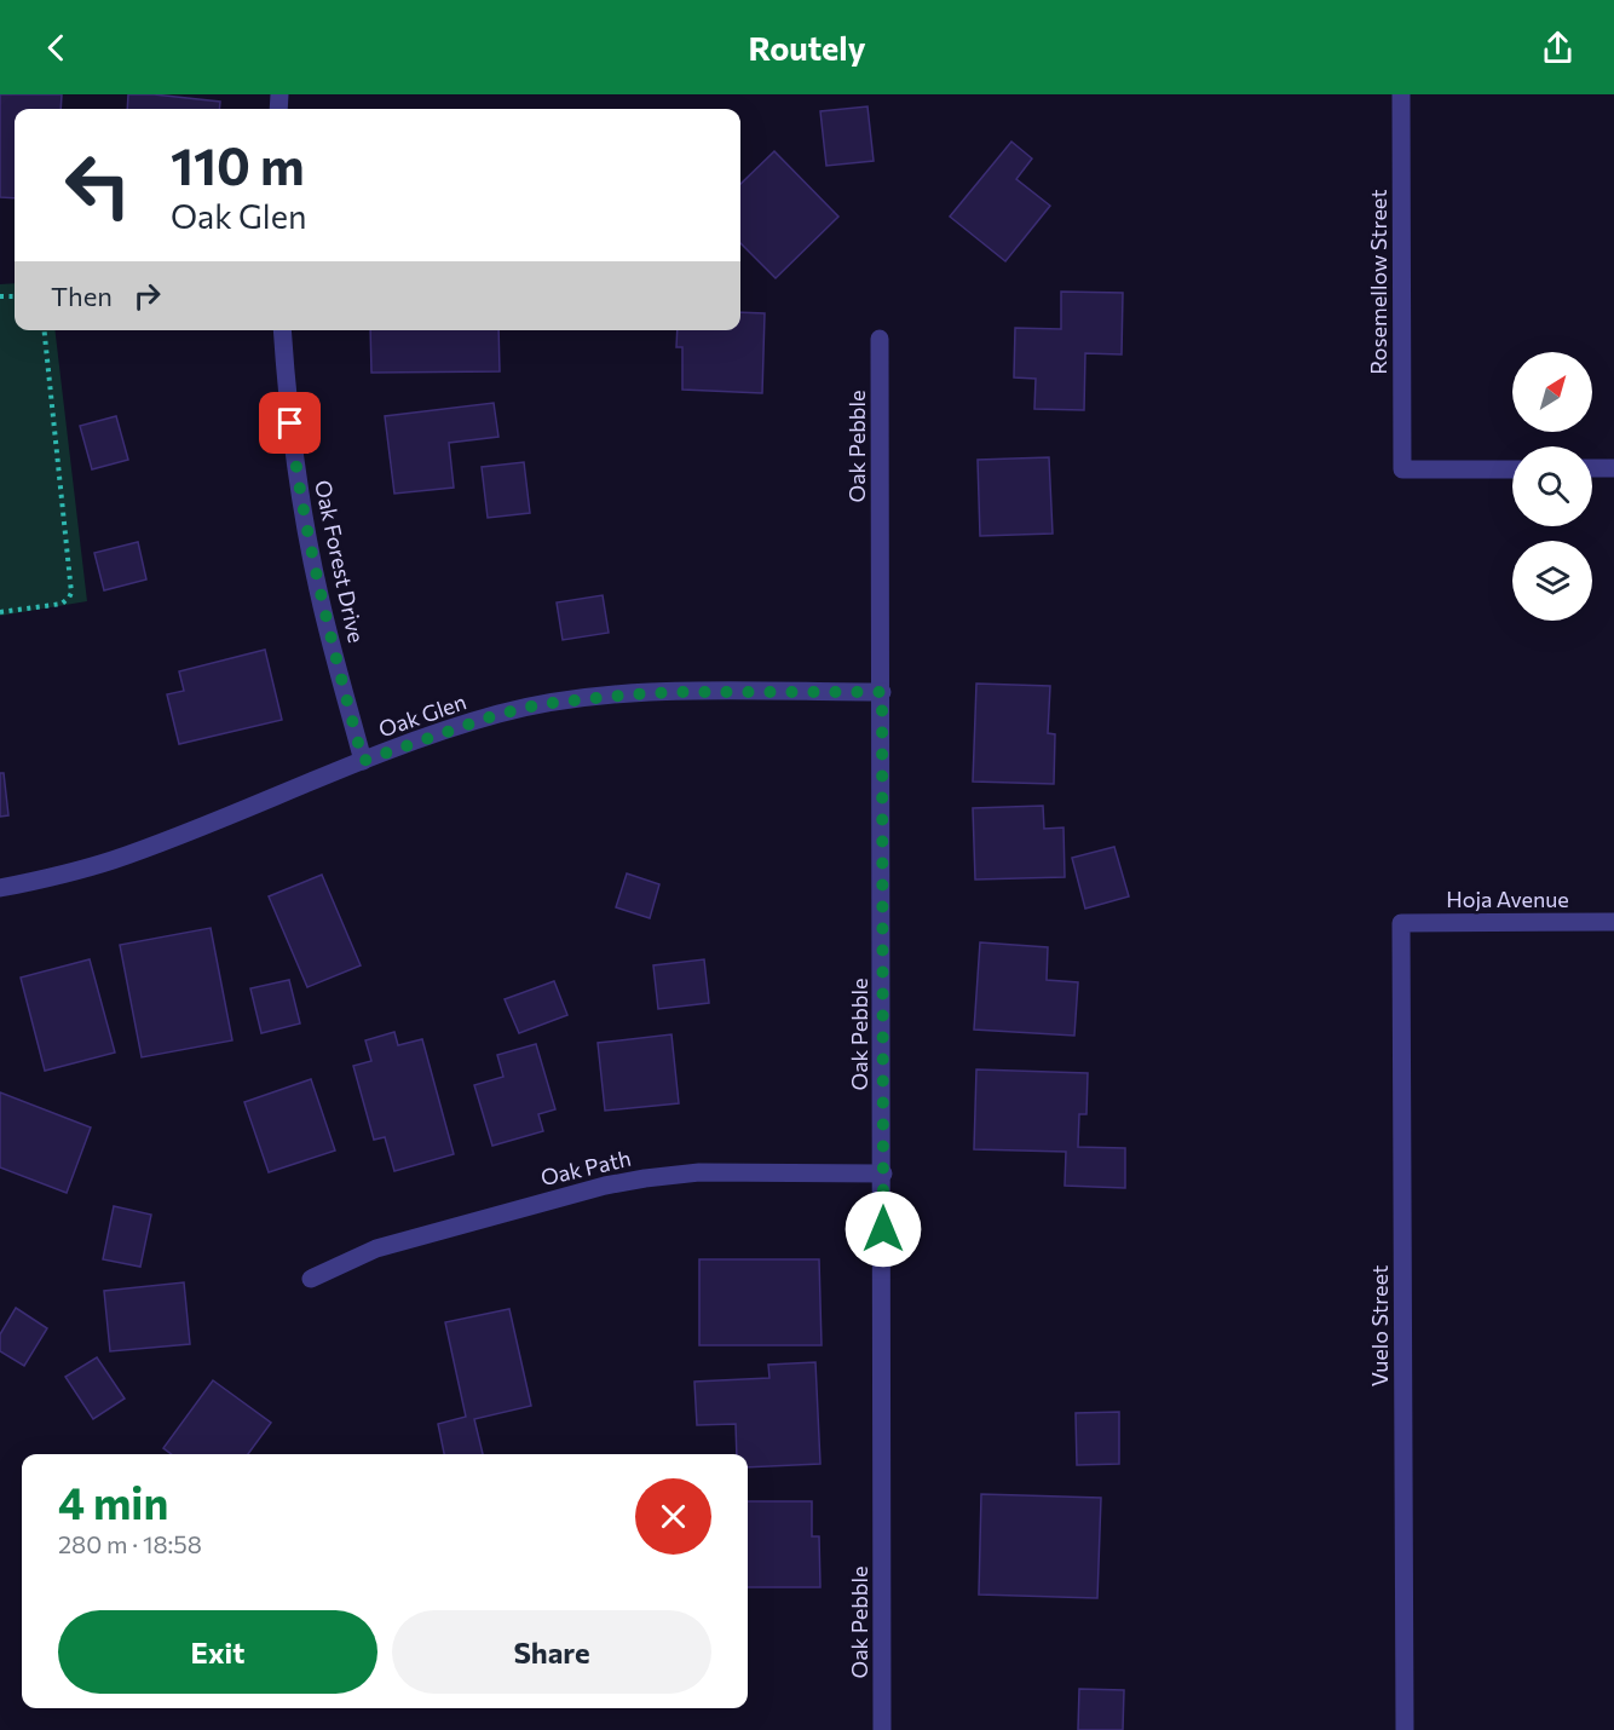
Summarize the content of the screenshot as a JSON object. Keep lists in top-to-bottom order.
{
  "streets": {
    "street": [
      "Rosemellow Street",
      "Oak Pebble",
      "Oak Forest Drive",
      "Oak Glen",
      "Hoja Avenue",
      "Oak Path",
      "Vuelo Street"
    ]
  },
  "crossings": [
    ["Oak Pebble", "Oak Glen"],
    ["Oak Pebble", "Oak Path"],
    ["Oak Forest Drive", "Oak Glen"],
    ["Hoja Avenue", "Vuelo Street"]
  ],
  "north": "top right",
  "page": {
    "header": "Routely",
    "turn": ["110 m", "Oak Glen"],
    "then": "Then",
    "heading": ["4 min", "280 m · 18:58"],
    "buttons": ["Exit", "Share"]
  }
}
